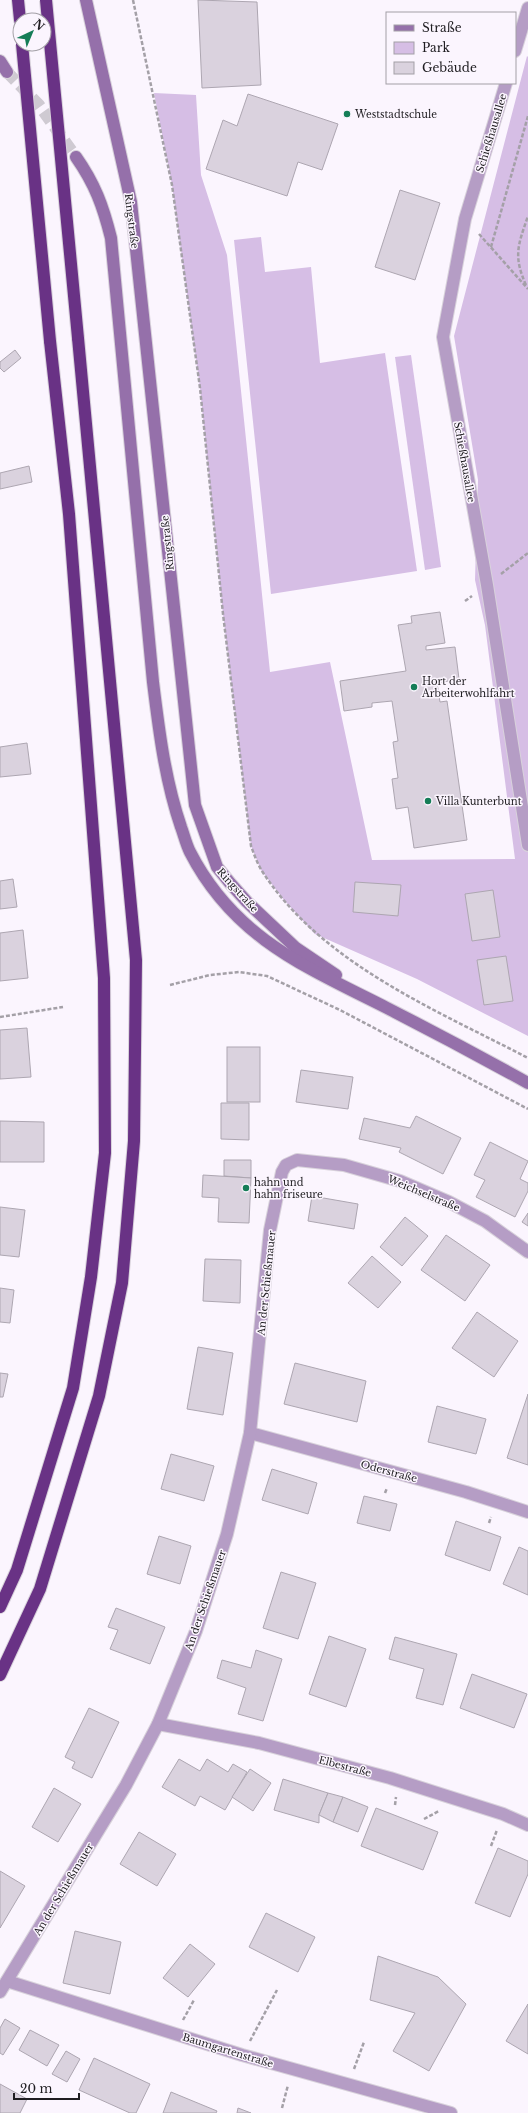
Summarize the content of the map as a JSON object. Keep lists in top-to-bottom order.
{
  "streets": {
    "main road": ["Ringstraße"],
    "street": [
      "Schießhausallee",
      "Weichselstraße",
      "An der Schießmauer",
      "Oderstraße",
      "Elbestraße",
      "Baumgartenstraße"
    ]
  },
  "crossings": [
    ["Weichselstraße", "An der Schießmauer"],
    ["An der Schießmauer", "Oderstraße"],
    ["An der Schießmauer", "Elbestraße"],
    ["An der Schießmauer", "Baumgartenstraße"]
  ],
  "places": [
    "Weststadtschule",
    "Hort der Arbeiterwohlfahrt",
    "Villa Kunterbunt",
    "hahn und hahn friseure"
  ],
  "legend": ["Straße", "Park", "Gebäude"],
  "scale_bar": "20 m",
  "north": "top right"
}
